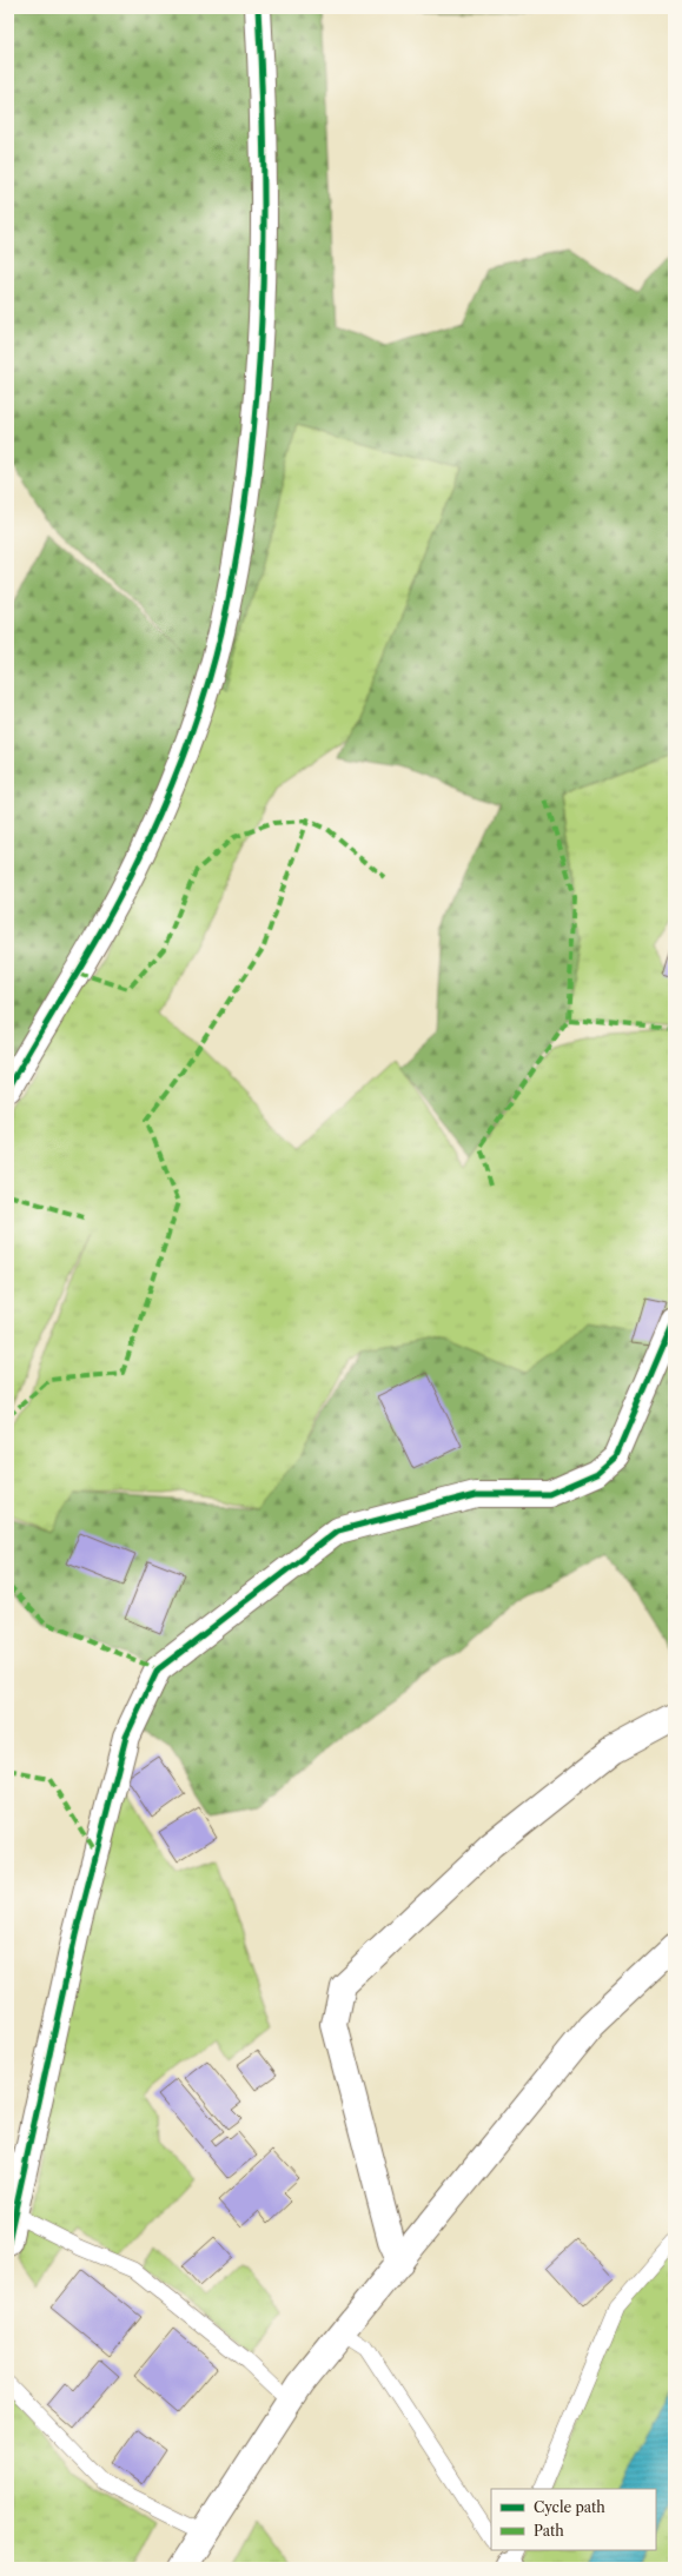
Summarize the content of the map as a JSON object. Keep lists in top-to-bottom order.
{
  "legend": ["Cycle path", "Path"]
}
